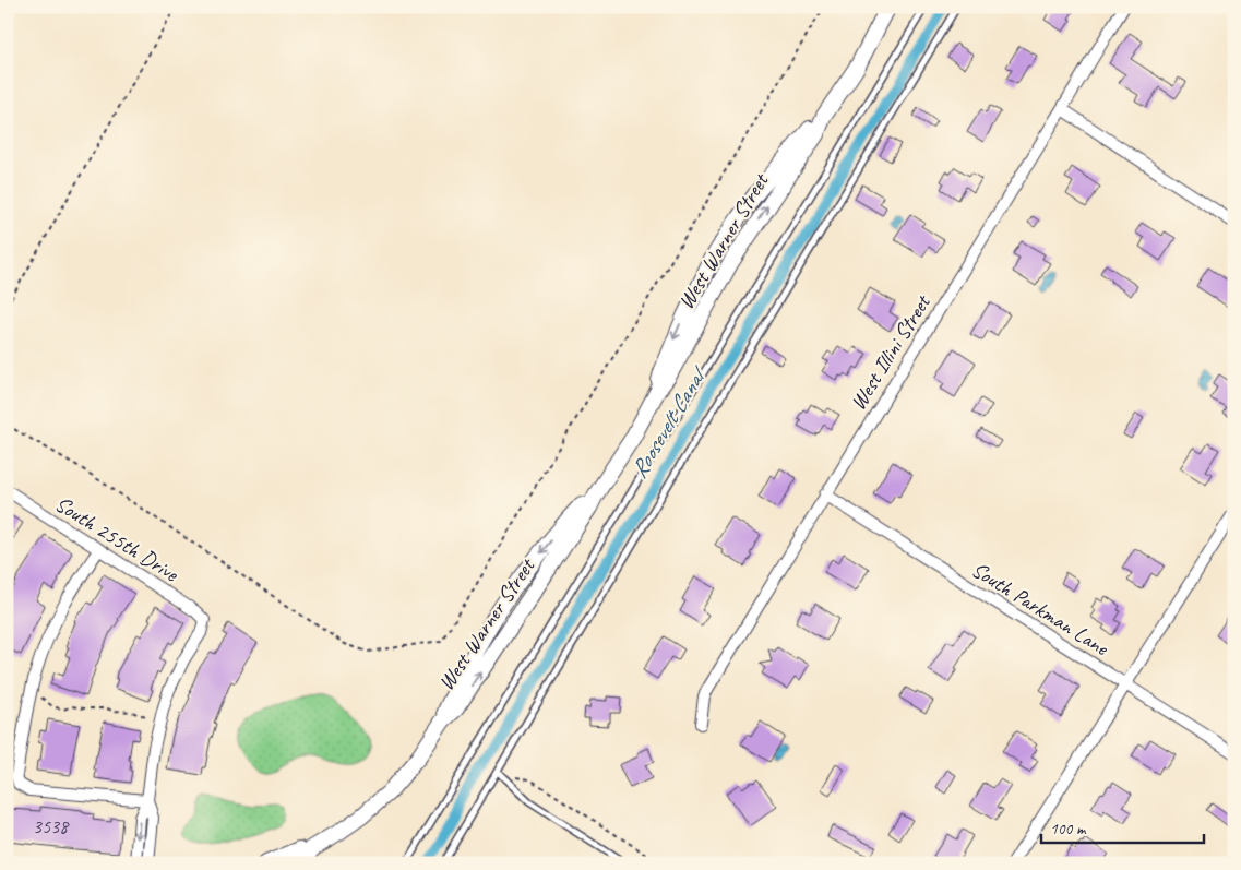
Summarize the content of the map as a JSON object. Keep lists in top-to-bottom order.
{
  "streets": {
    "street": [
      "West Warner Street",
      "West Illini Street",
      "South 255th Drive",
      "South Parkman Lane"
    ]
  },
  "crossings": [
    ["West Illini Street", "South Parkman Lane"]
  ],
  "water": ["Roosevelt Canal"],
  "house_numbers": ["3538"],
  "scale_bar": "100 m"
}
